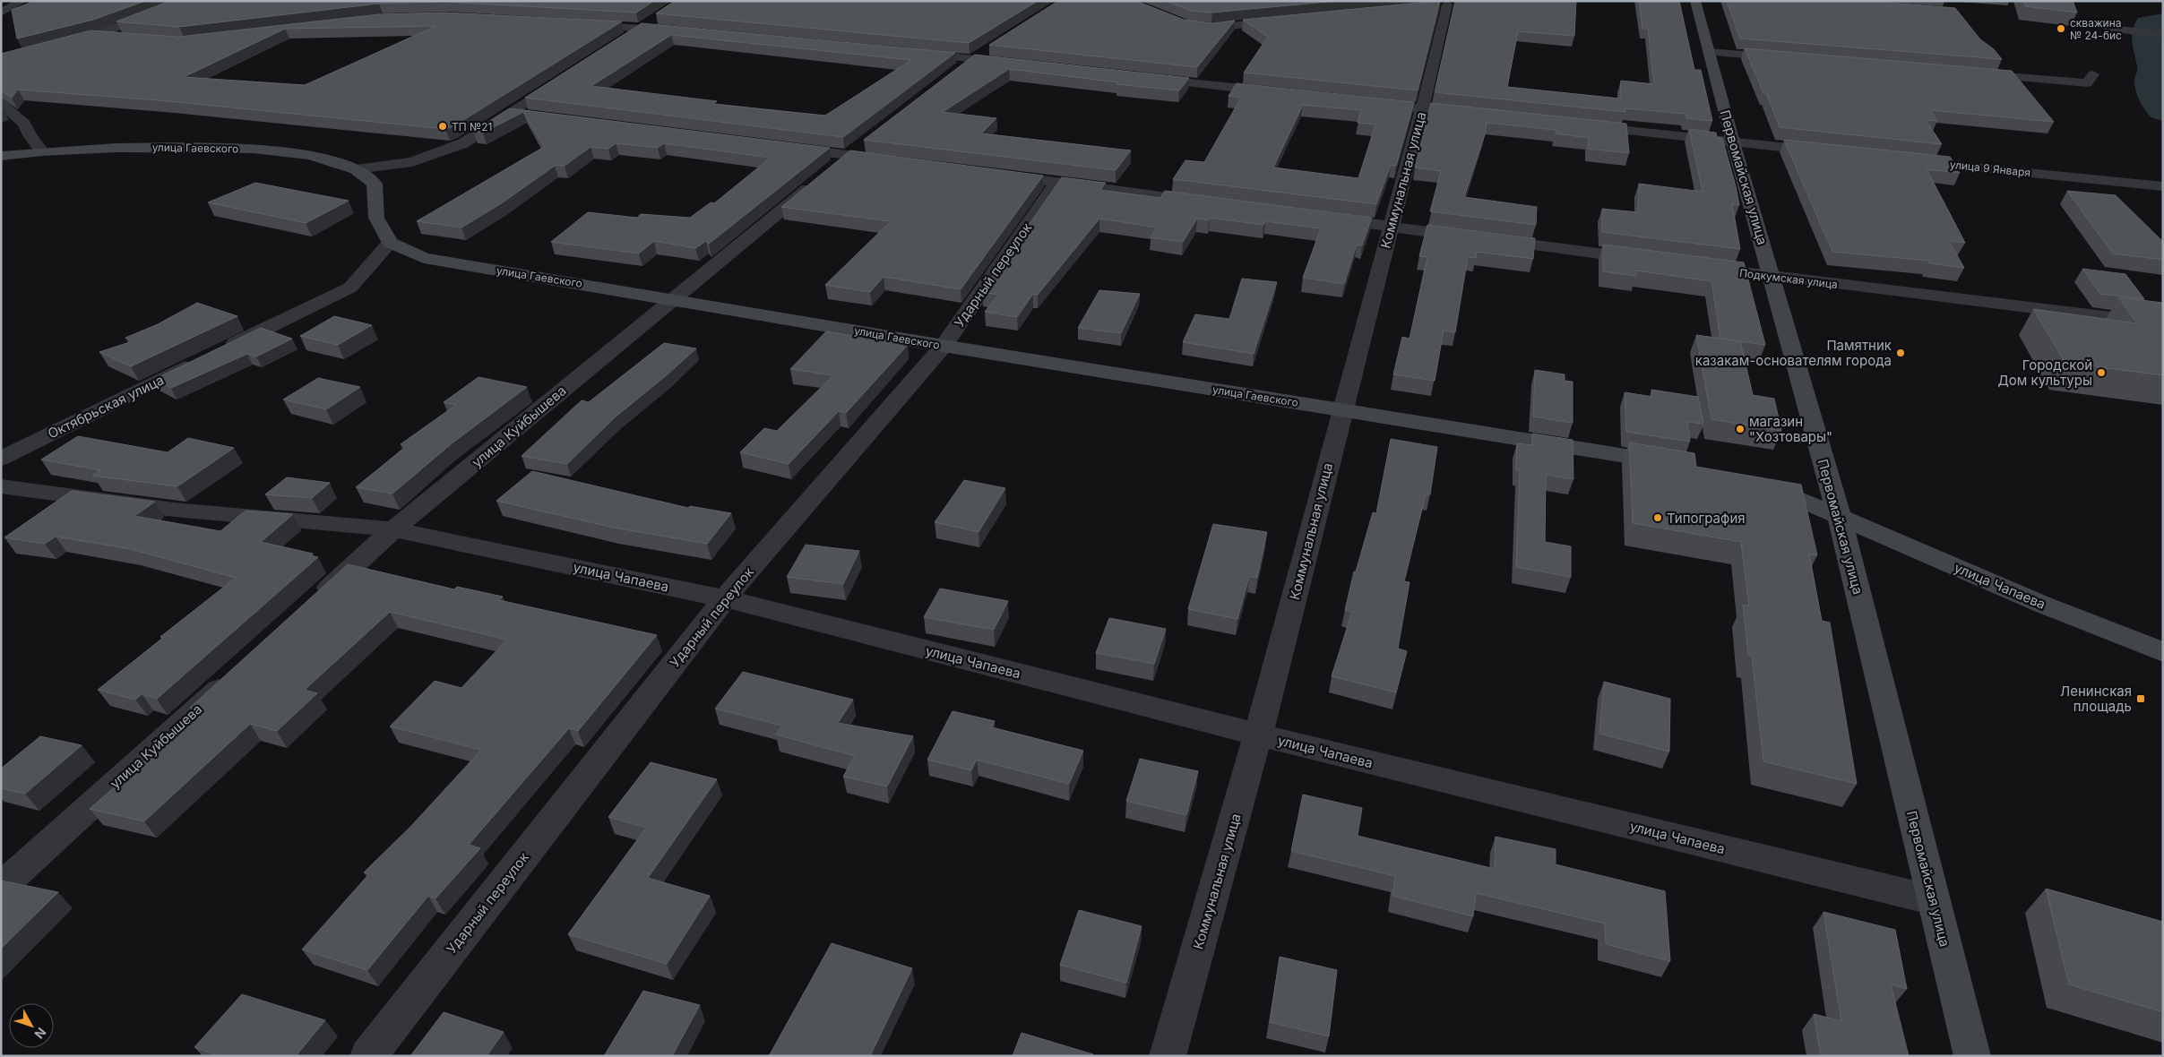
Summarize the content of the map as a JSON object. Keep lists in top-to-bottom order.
{
  "streets": {
    "main road": ["улица Гаевского", "Первомайская улица", "улица Чапаева"],
    "street": [
      "улица 9 Января",
      "Коммунальная улица",
      "Ударный переулок",
      "Подкумская улица",
      "Октябрьская улица",
      "улица Куйбышева"
    ]
  },
  "crossings": [
    ["улица Гаевского", "Коммунальная улица"],
    ["улица Гаевского", "Ударный переулок"],
    ["улица Гаевского", "Октябрьская улица"],
    ["улица Гаевского", "улица Куйбышева"],
    ["Первомайская улица", "Подкумская улица"],
    ["Первомайская улица", "улица Чапаева"],
    ["Коммунальная улица", "улица Чапаева"],
    ["Ударный переулок", "улица Чапаева"],
    ["улица Куйбышева", "улица Чапаева"]
  ],
  "places": {
    "other": [
      "скважина № 24-бис",
      "ТП №21",
      "Памятник казакам-основателям города",
      "Городской Дом культуры",
      "магазин \"Хозтовары\"",
      "Типография"
    ],
    "transit": ["Ленинская площадь"]
  },
  "north": "bottom right"
}
